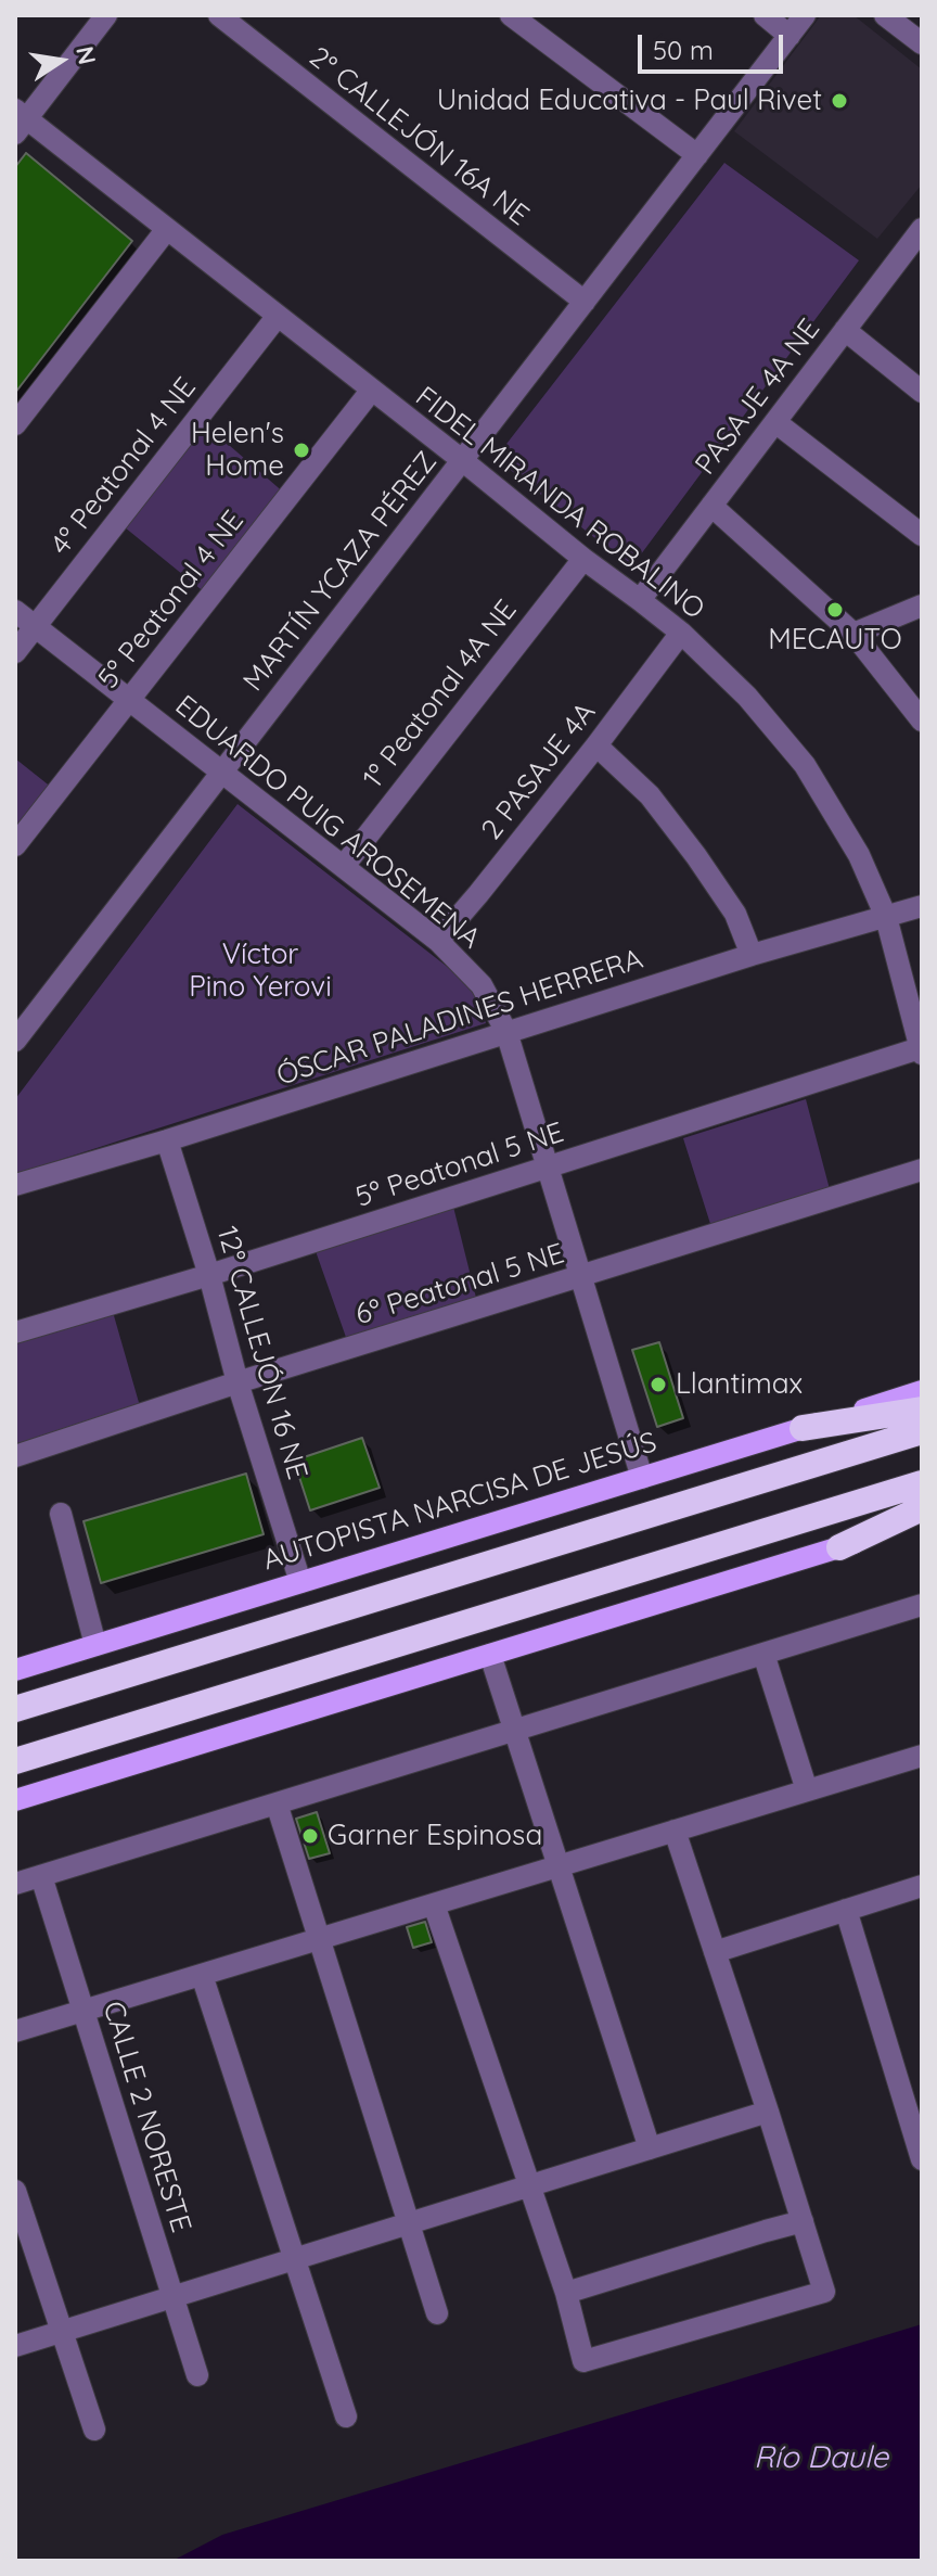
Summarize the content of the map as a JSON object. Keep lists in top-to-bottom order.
{
  "streets": {
    "main road": ["AUTOPISTA NARCISA DE JESÚS"],
    "street": [
      "2° CALLEJÓN 16A NE",
      "PASAJE 4A NE",
      "4º Peatonal 4 NE",
      "FIDEL MIRANDA ROBALINO",
      "MARTÍN YCAZA PÉREZ",
      "5º Peatonal 4 NE",
      "1º Peatonal 4A NE",
      "2 PASAJE 4A",
      "EDUARDO PUIG AROSEMENA",
      "ÓSCAR PALADINES HERRERA",
      "5º Peatonal 5 NE",
      "6º Peatonal 5 NE",
      "12° CALLEJÓN 16 NE",
      "CALLE 2 NORESTE"
    ]
  },
  "crossings": [
    ["2° CALLEJÓN 16A NE", "MARTÍN YCAZA PÉREZ"],
    ["PASAJE 4A NE", "FIDEL MIRANDA ROBALINO"],
    ["4º Peatonal 4 NE", "FIDEL MIRANDA ROBALINO"],
    ["4º Peatonal 4 NE", "EDUARDO PUIG AROSEMENA"],
    ["FIDEL MIRANDA ROBALINO", "MARTÍN YCAZA PÉREZ"],
    ["FIDEL MIRANDA ROBALINO", "5º Peatonal 4 NE"],
    ["FIDEL MIRANDA ROBALINO", "1º Peatonal 4A NE"],
    ["FIDEL MIRANDA ROBALINO", "2 PASAJE 4A"],
    ["FIDEL MIRANDA ROBALINO", "ÓSCAR PALADINES HERRERA"],
    ["FIDEL MIRANDA ROBALINO", "5º Peatonal 5 NE"],
    ["MARTÍN YCAZA PÉREZ", "EDUARDO PUIG AROSEMENA"],
    ["5º Peatonal 4 NE", "EDUARDO PUIG AROSEMENA"],
    ["1º Peatonal 4A NE", "EDUARDO PUIG AROSEMENA"],
    ["2 PASAJE 4A", "EDUARDO PUIG AROSEMENA"],
    ["EDUARDO PUIG AROSEMENA", "ÓSCAR PALADINES HERRERA"],
    ["EDUARDO PUIG AROSEMENA", "5º Peatonal 5 NE"],
    ["EDUARDO PUIG AROSEMENA", "6º Peatonal 5 NE"],
    ["EDUARDO PUIG AROSEMENA", "AUTOPISTA NARCISA DE JESÚS"],
    ["ÓSCAR PALADINES HERRERA", "12° CALLEJÓN 16 NE"],
    ["5º Peatonal 5 NE", "12° CALLEJÓN 16 NE"],
    ["6º Peatonal 5 NE", "12° CALLEJÓN 16 NE"],
    ["12° CALLEJÓN 16 NE", "AUTOPISTA NARCISA DE JESÚS"]
  ],
  "water": ["Río Daule"],
  "parks": ["Víctor Pino Yerovi"],
  "places": [
    "Unidad Educativa - Paul Rivet",
    "Helen's Home",
    "MECAUTO",
    "Llantimax",
    "Garner Espinosa"
  ],
  "scale_bar": "50 m",
  "north": "right"
}
